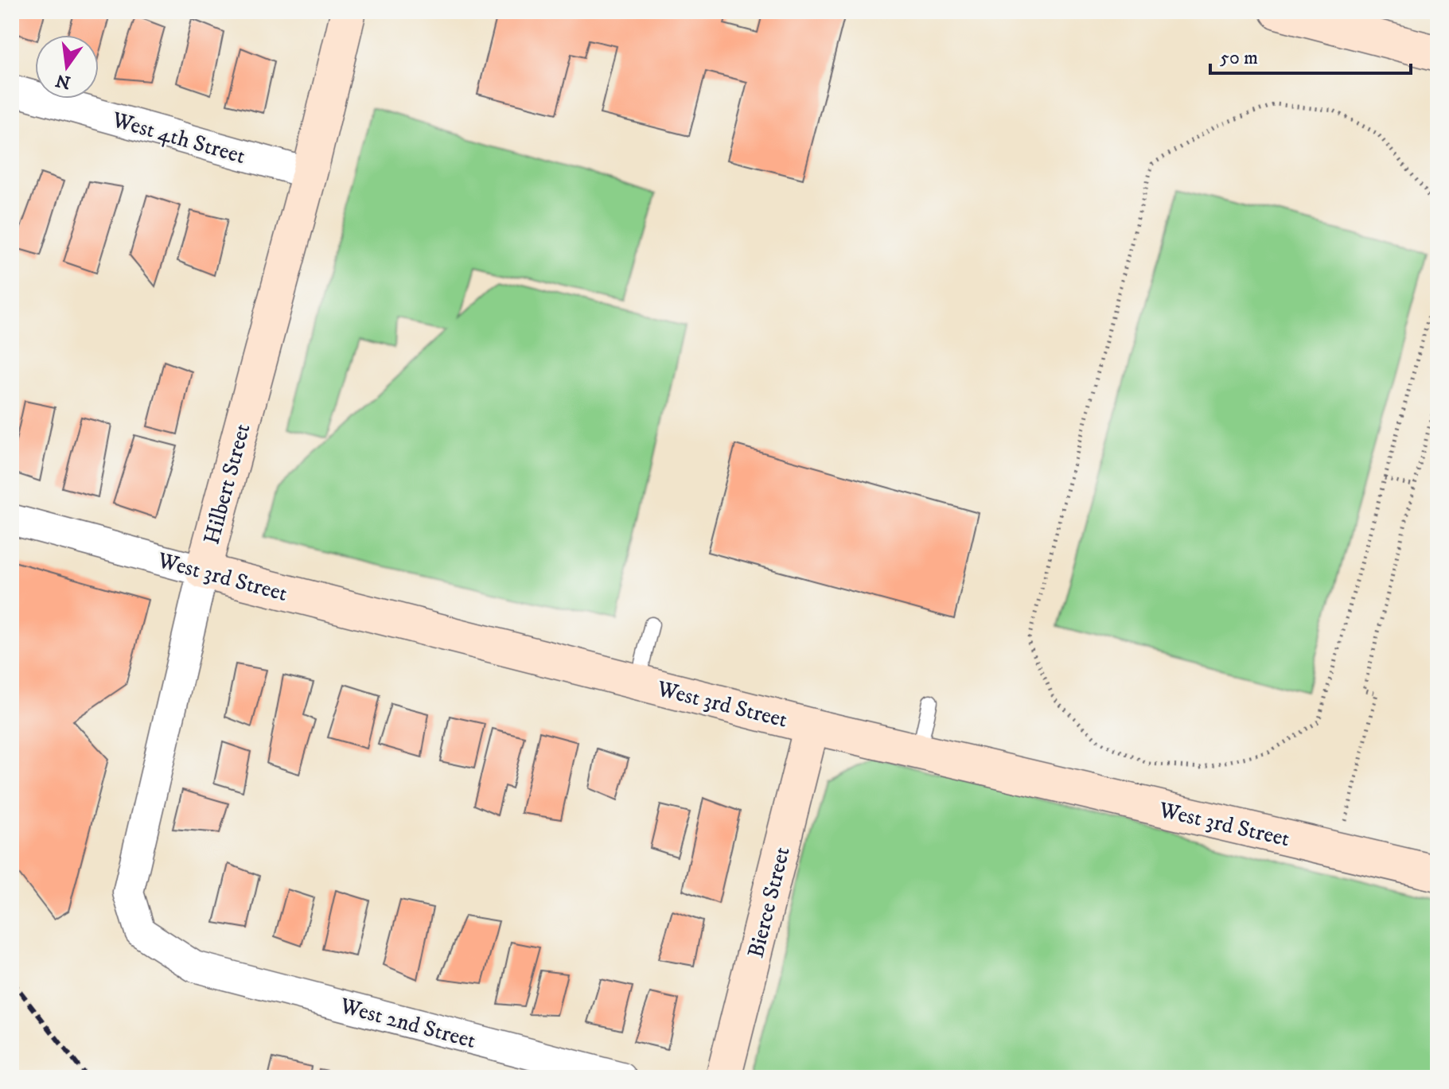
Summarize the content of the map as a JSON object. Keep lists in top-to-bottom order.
{
  "streets": {
    "street": [
      "West 4th Street",
      "Hilbert Street",
      "West 3rd Street",
      "Bierce Street",
      "West 2nd Street"
    ]
  },
  "crossings": [
    ["West 4th Street", "Hilbert Street"],
    ["Hilbert Street", "West 3rd Street"],
    ["Hilbert Street", "West 2nd Street"],
    ["West 3rd Street", "Bierce Street"]
  ],
  "scale_bar": "50 m",
  "north": "bottom"
}
